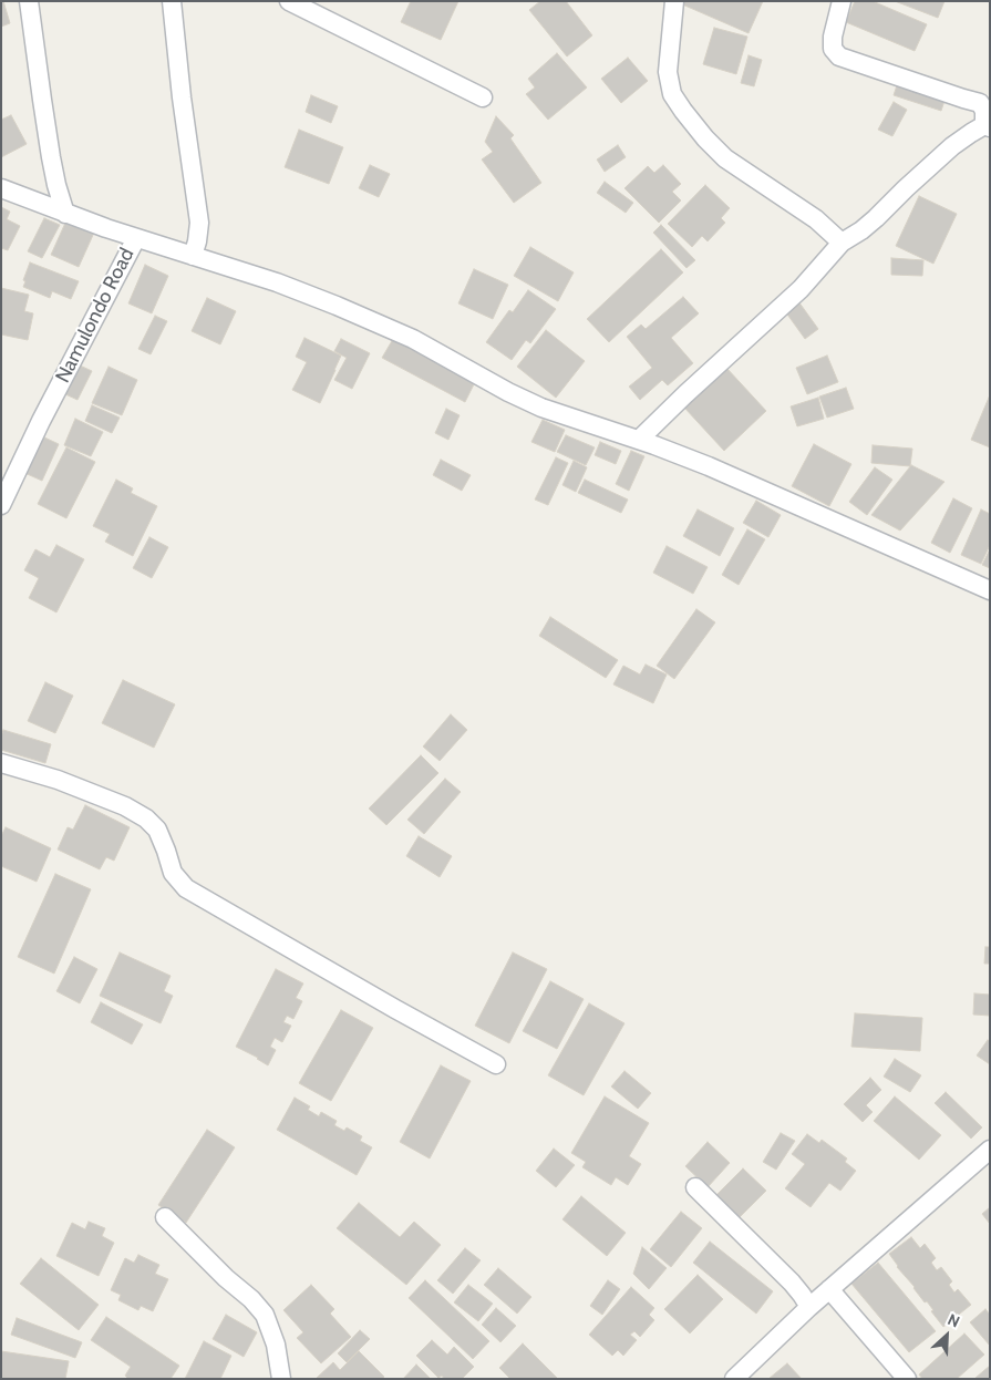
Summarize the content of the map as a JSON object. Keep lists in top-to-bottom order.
{
  "streets": {
    "street": ["Namulondo Road"]
  },
  "north": "top right"
}
